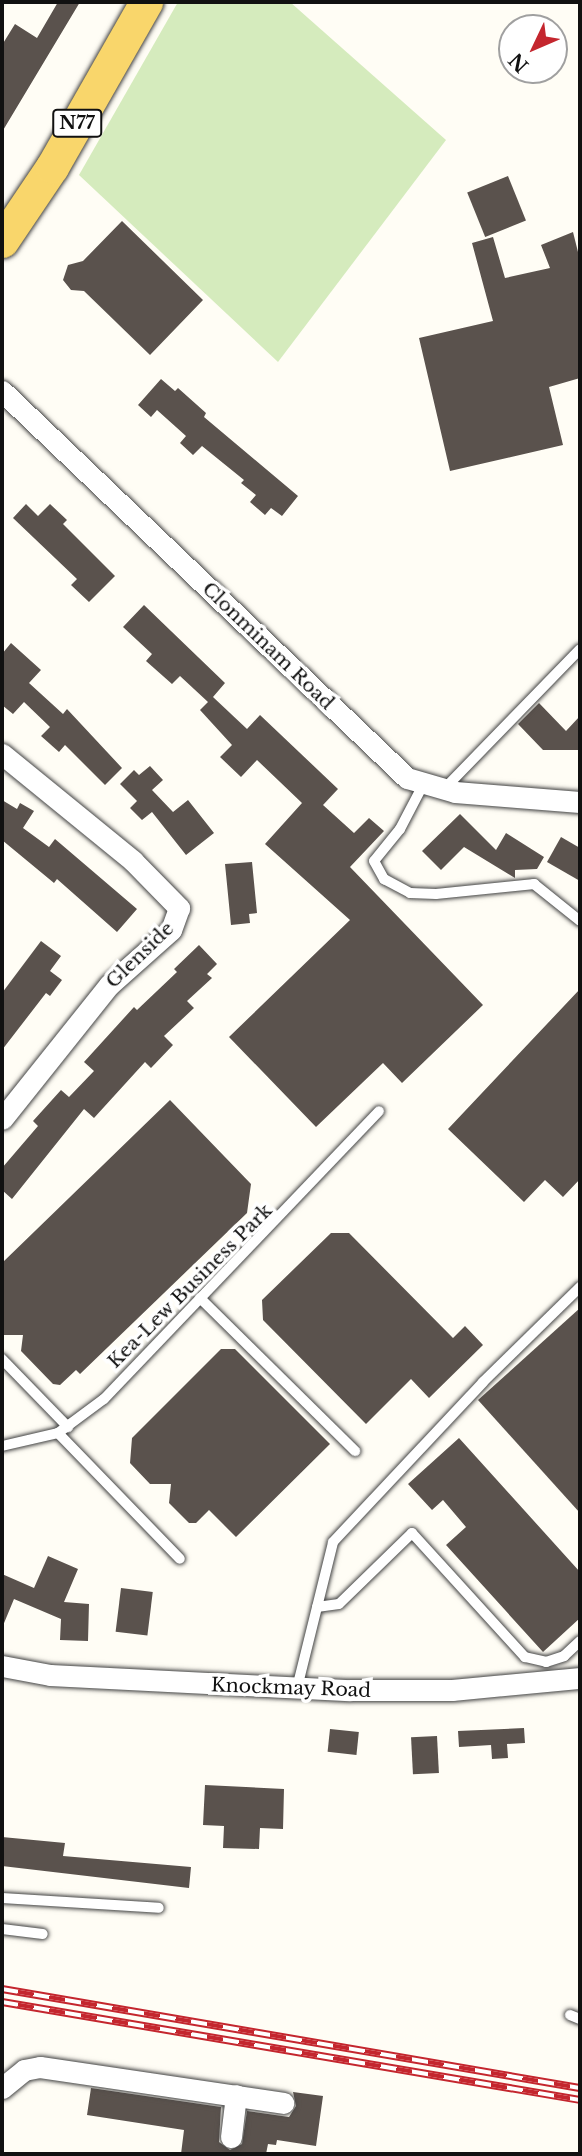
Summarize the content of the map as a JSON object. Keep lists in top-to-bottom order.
{
  "streets": {
    "main road": ["N77"],
    "street": ["Clonminam Road", "Glenside", "Knockmay Road"],
    "lane": ["Kea-Lew Business Park"]
  },
  "north": "bottom left"
}
